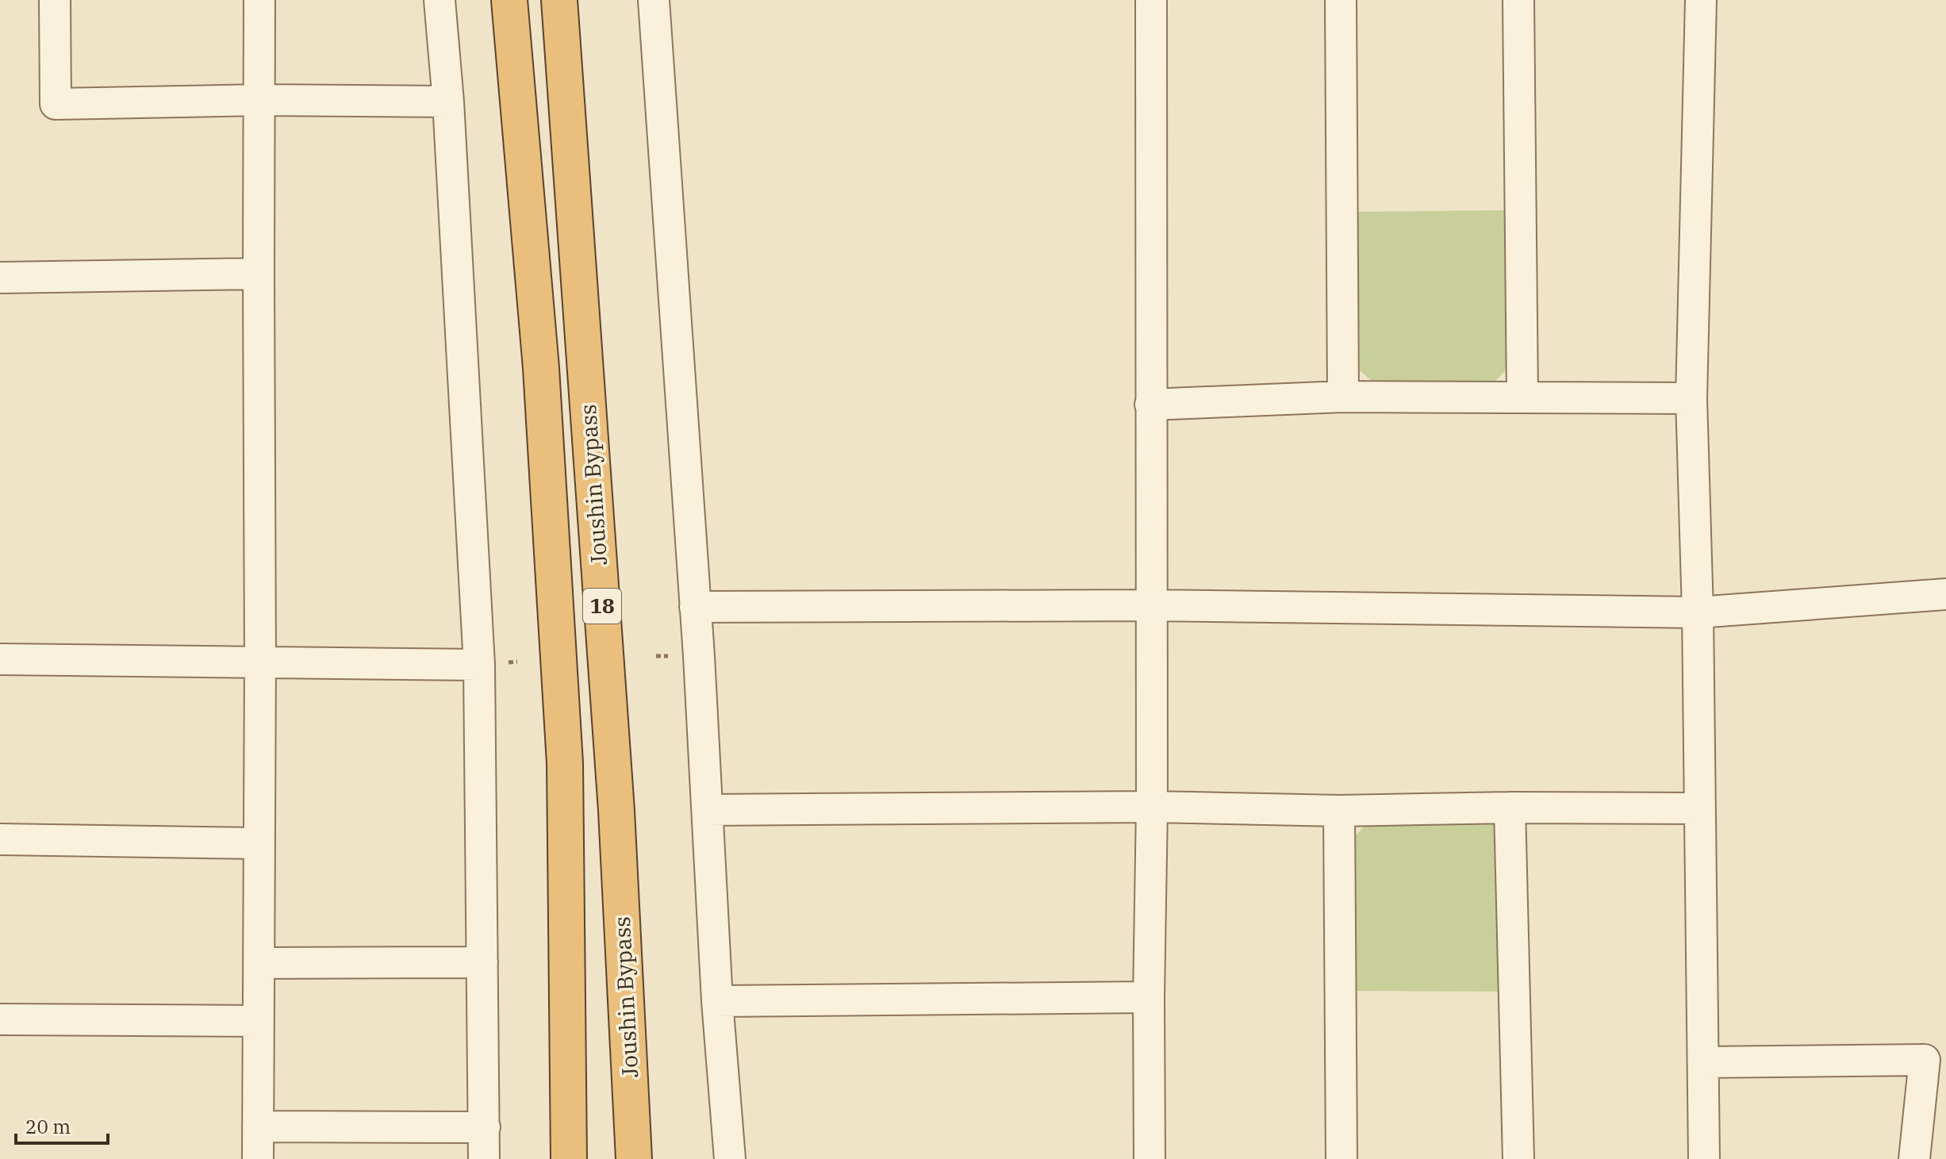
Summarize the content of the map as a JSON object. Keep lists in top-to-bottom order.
{
  "streets": {
    "highway": ["Joushin Bypass", "18"]
  },
  "scale_bar": "20 m"
}
